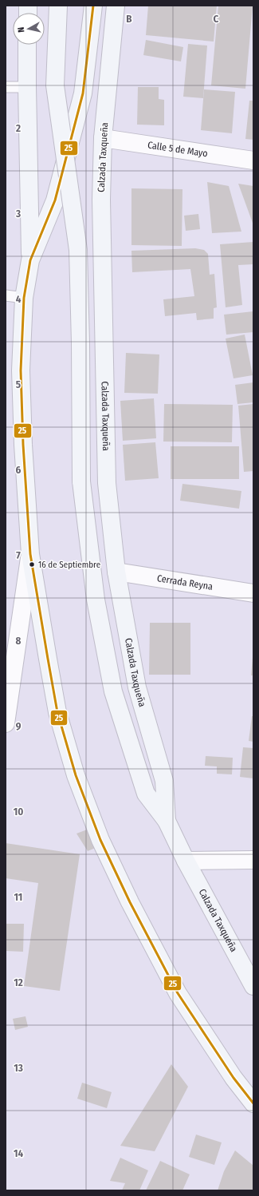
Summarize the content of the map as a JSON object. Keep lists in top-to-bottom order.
{
  "streets": {
    "main road": ["Calzada Taxqueña"],
    "street": ["Calle 5 de Mayo", "Cerrada Reyna"]
  },
  "crossings": [
    ["Calle 5 de Mayo", "Calzada Taxqueña"],
    ["Calzada Taxqueña", "Cerrada Reyna"]
  ],
  "places": ["16 de Septiembre"],
  "lines": ["transit line 25"],
  "north": "left",
  "grid": {
    "columns": ["B", "C"],
    "rows": [
      "2",
      "3",
      "4",
      "5",
      "6",
      "7",
      "8",
      "9",
      "10",
      "11",
      "12",
      "13",
      "14"
    ]
  }
}
